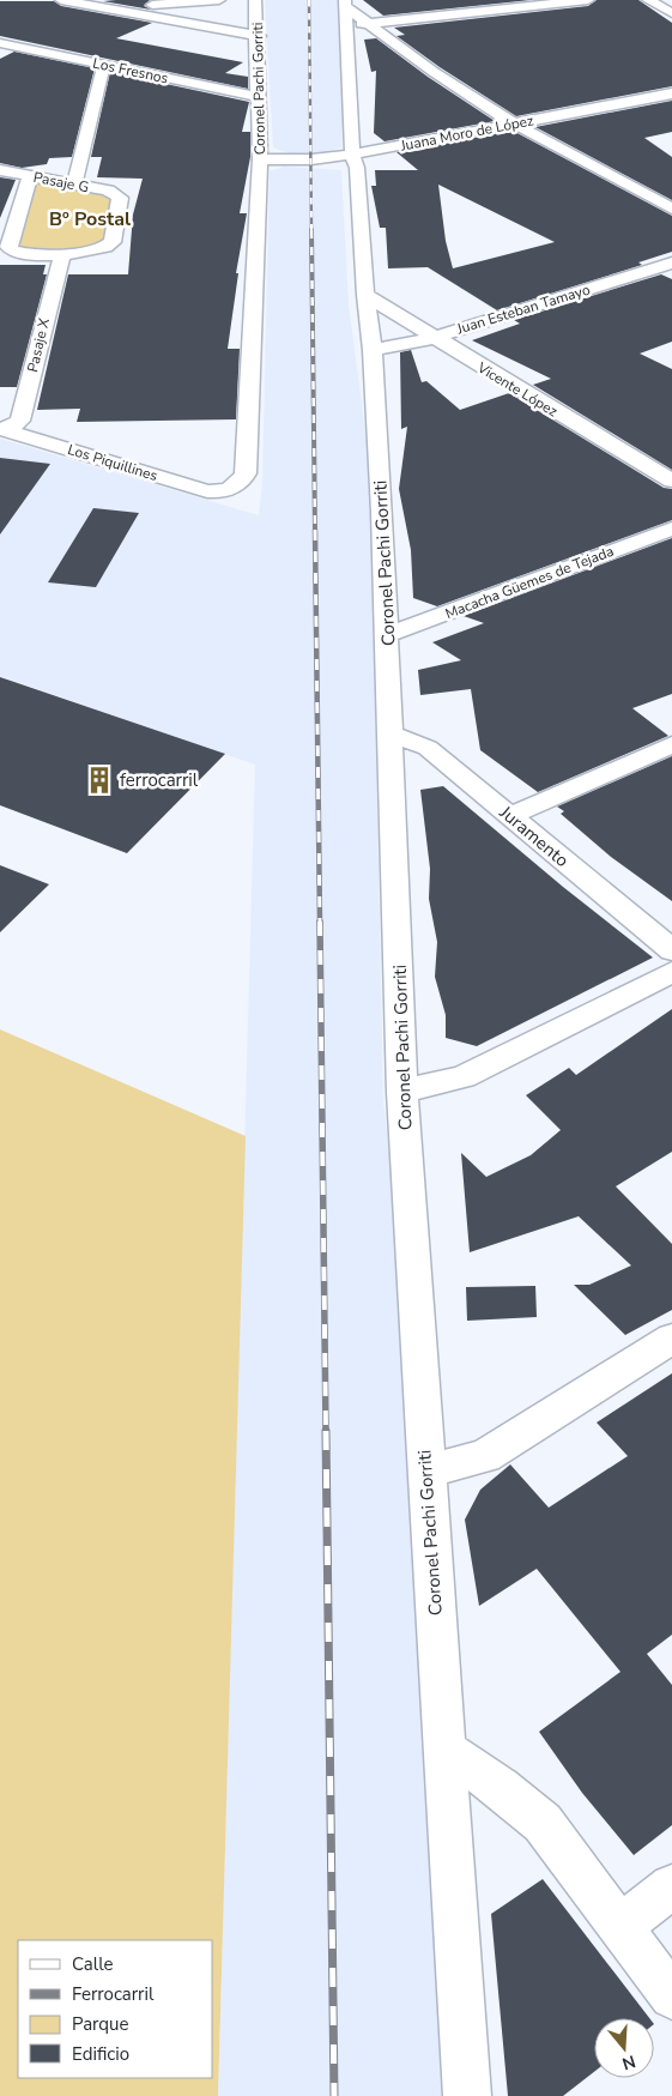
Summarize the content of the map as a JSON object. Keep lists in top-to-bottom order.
{
  "streets": {
    "street": [
      "Los Fresnos",
      "Coronel Pachi Gorriti",
      "Juana Moro de López",
      "Pasaje G",
      "Juan Esteban Tamayo",
      "Pasaje X",
      "Vicente López",
      "Los Piquillines",
      "Macacha Güemes de Tejada",
      "Juramento"
    ]
  },
  "crossings": [
    ["Los Fresnos", "Coronel Pachi Gorriti"],
    ["Coronel Pachi Gorriti", "Juana Moro de López"],
    ["Coronel Pachi Gorriti", "Juan Esteban Tamayo"],
    ["Coronel Pachi Gorriti", "Vicente López"],
    ["Coronel Pachi Gorriti", "Los Piquillines"],
    ["Coronel Pachi Gorriti", "Macacha Güemes de Tejada"],
    ["Coronel Pachi Gorriti", "Juramento"],
    ["Pasaje G", "Pasaje X"],
    ["Juan Esteban Tamayo", "Vicente López"],
    ["Pasaje X", "Los Piquillines"]
  ],
  "districts": ["Bº Postal"],
  "places": {
    "building": ["ferrocarril"]
  },
  "legend": [
    "Calle",
    "Ferrocarril",
    "Parque",
    "Edificio"
  ],
  "north": "bottom"
}
